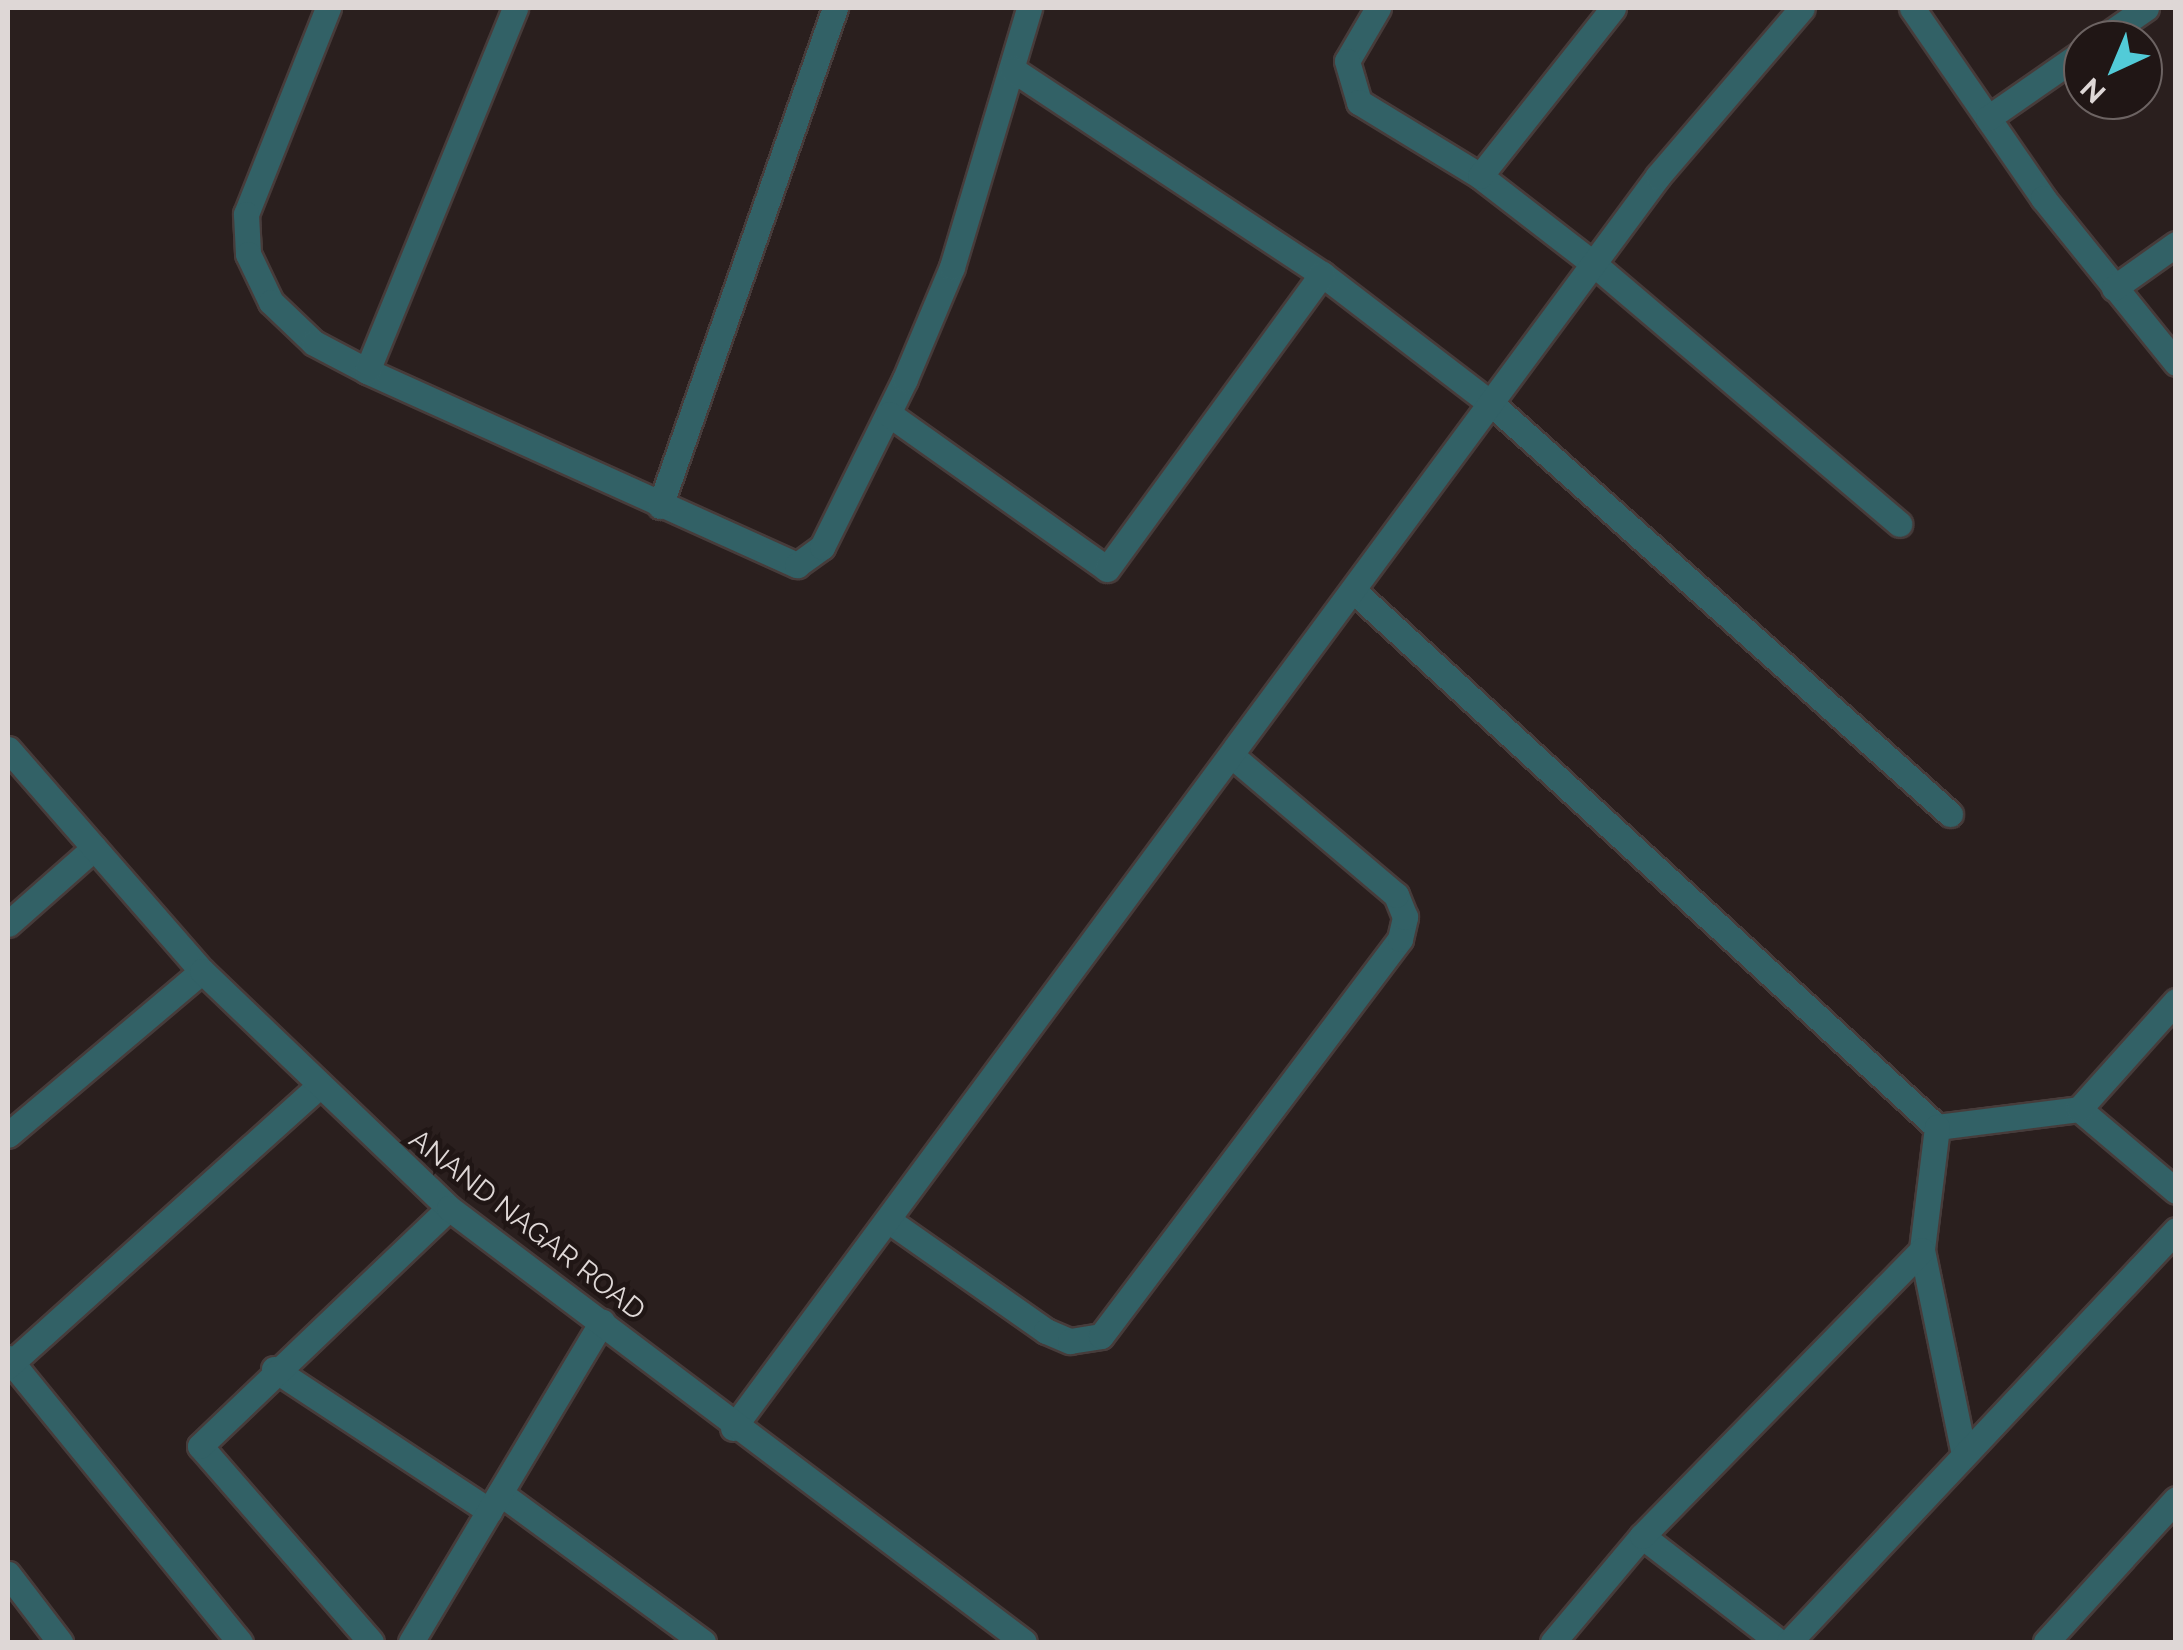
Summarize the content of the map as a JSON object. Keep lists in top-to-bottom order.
{
  "streets": {
    "street": ["ANAND NAGAR ROAD"]
  },
  "north": "bottom left"
}
